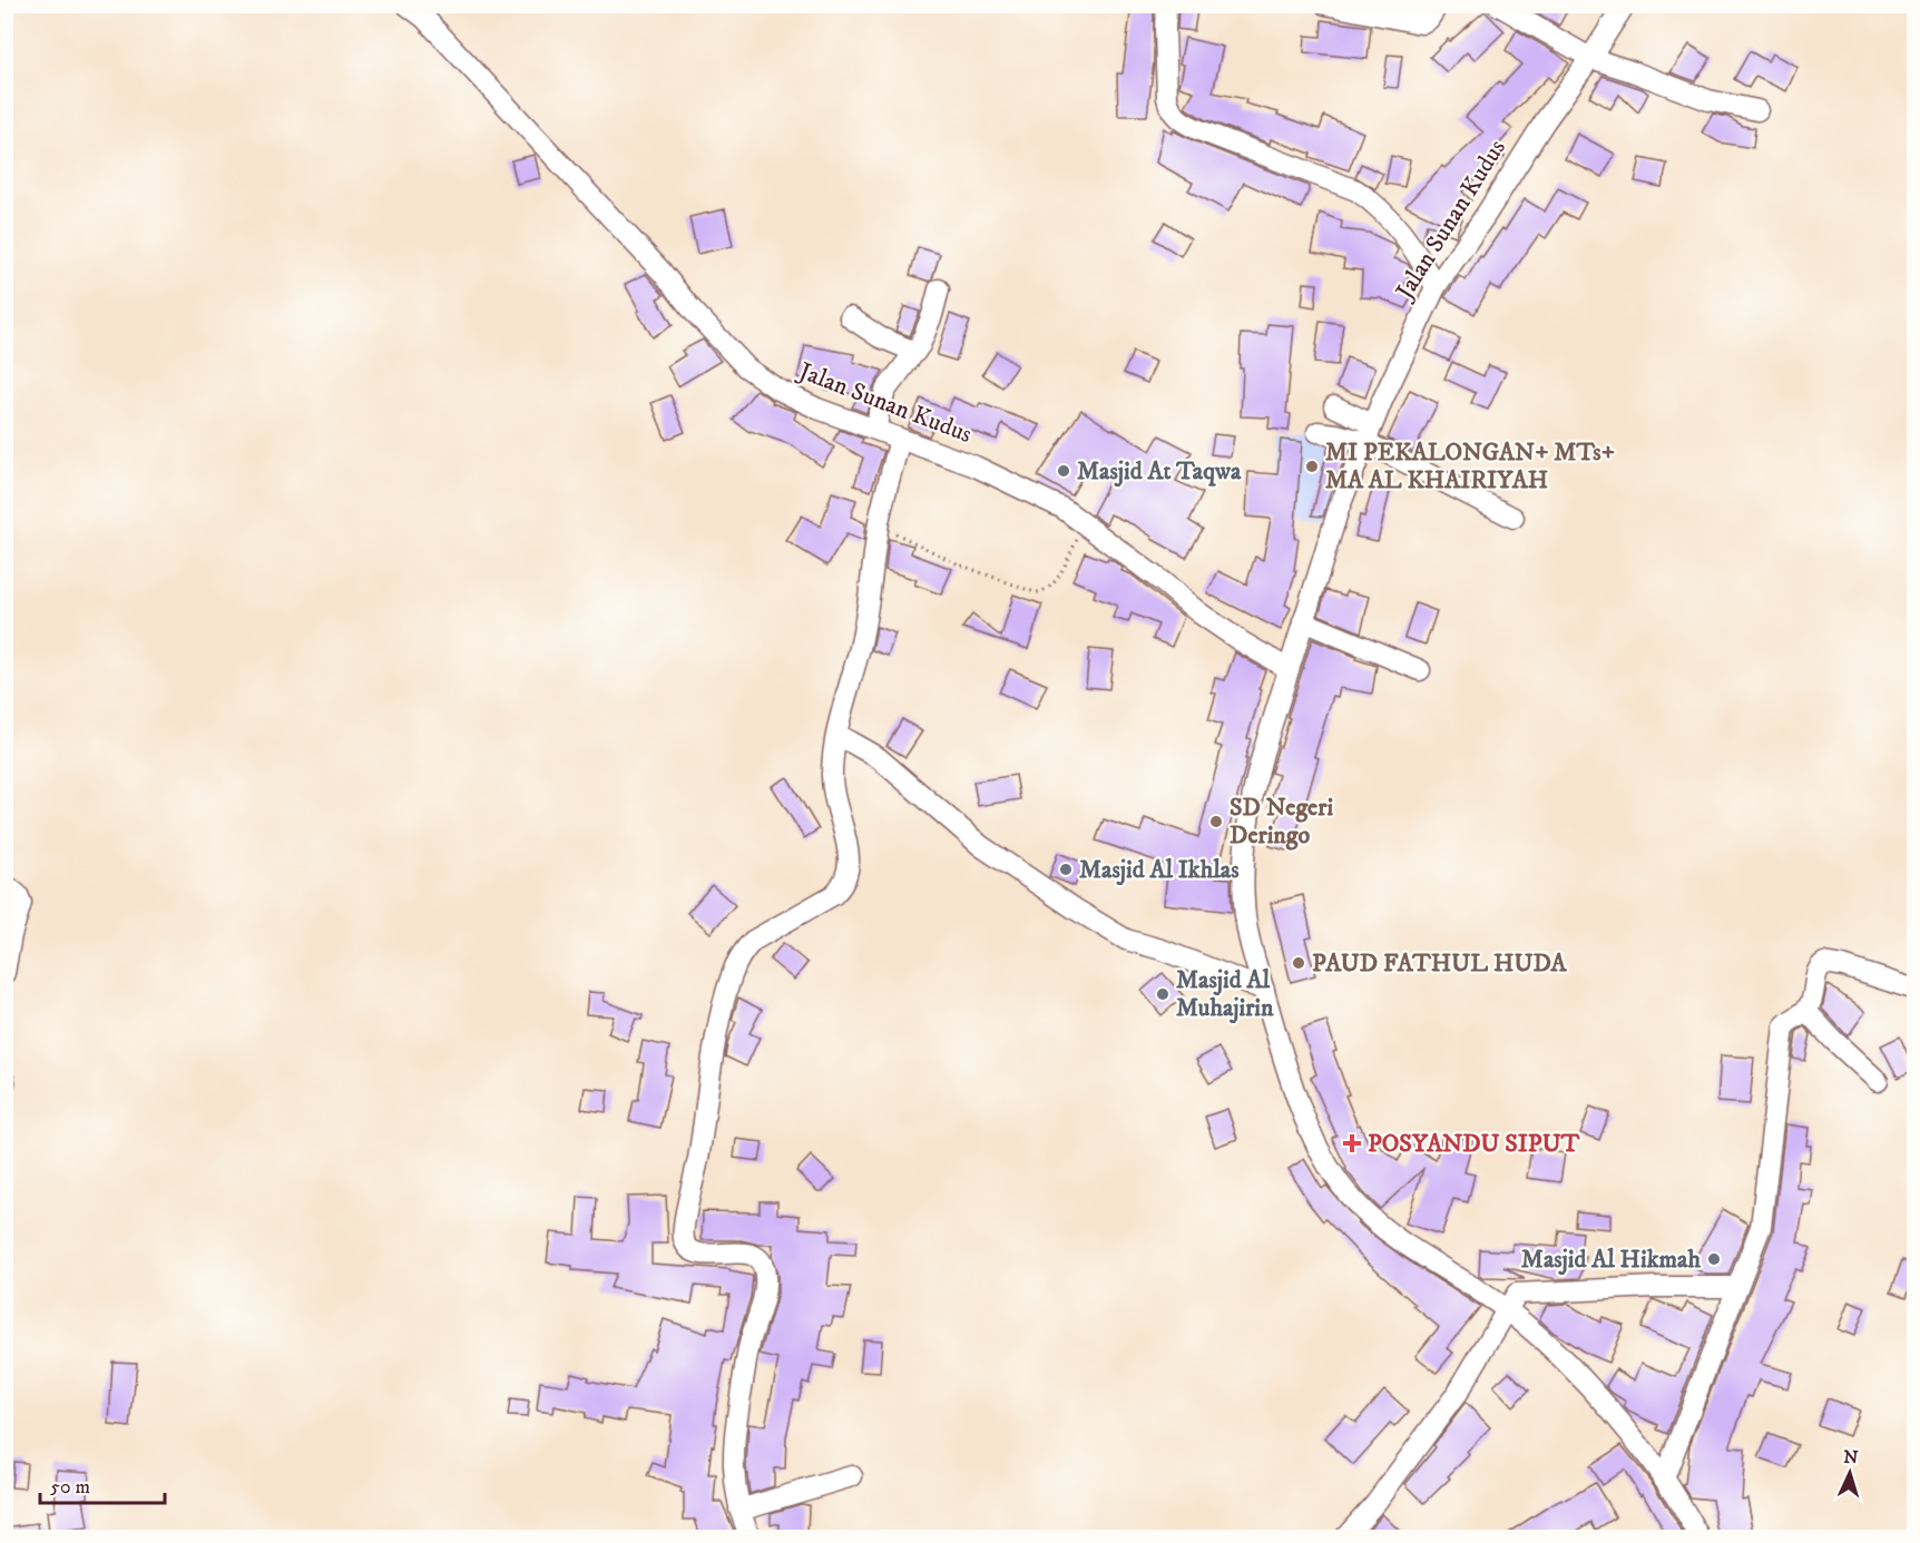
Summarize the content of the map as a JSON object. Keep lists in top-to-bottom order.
{
  "streets": {
    "street": ["Jalan Sunan Kudus"]
  },
  "places": {
    "other": [
      "MI PEKALONGAN+ MTs+ MA AL KHAIRIYAH",
      "Masjid At Taqwa",
      "SD Negeri Deringo",
      "Masjid Al Ikhlas",
      "PAUD FATHUL HUDA",
      "Masjid Al Muhajirin",
      "Masjid Al Hikmah"
    ],
    "health": ["POSYANDU SIPUT"]
  },
  "scale_bar": "50 m",
  "north": "top"
}
